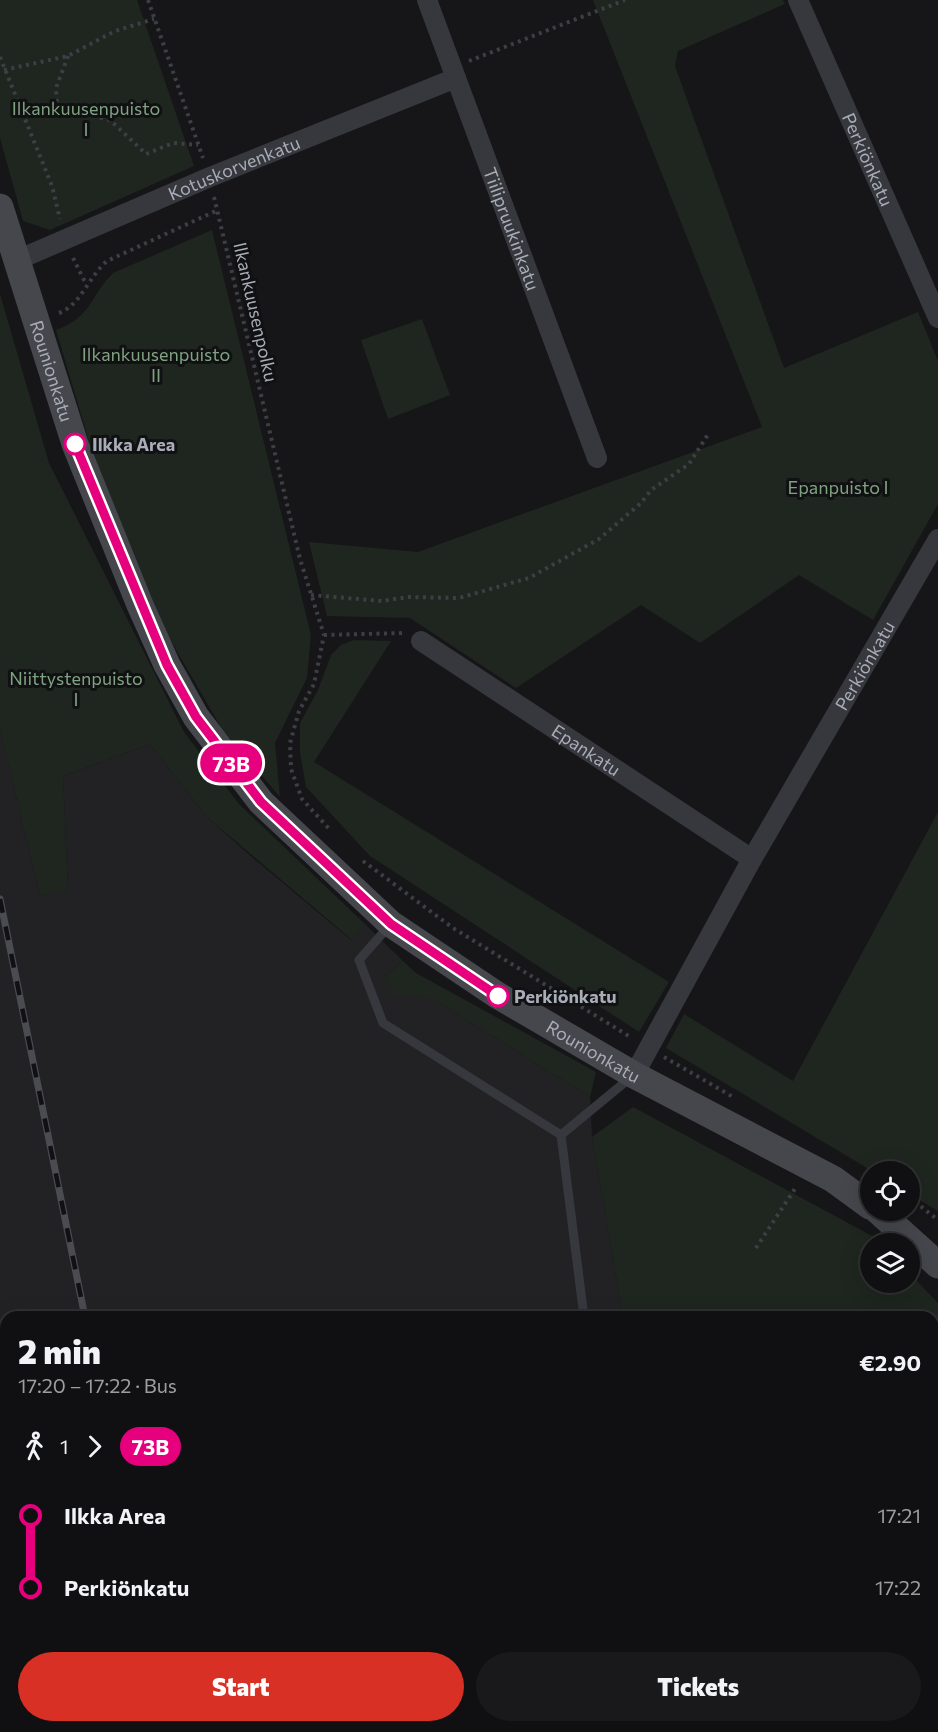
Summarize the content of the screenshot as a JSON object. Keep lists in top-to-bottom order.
{
  "streets": {
    "main road": ["Rounionkatu"],
    "street": [
      "Perkiönkatu",
      "Kotuskorvenkatu",
      "Tiilipruukinkatu",
      "Epankatu"
    ],
    "path": ["Ilkankuusenpolku"]
  },
  "crossings": [
    ["Perkiönkatu", "Rounionkatu"],
    ["Perkiönkatu", "Epankatu"],
    ["Kotuskorvenkatu", "Tiilipruukinkatu"],
    ["Kotuskorvenkatu", "Ilkankuusenpolku"],
    ["Kotuskorvenkatu", "Rounionkatu"]
  ],
  "parks": [
    "Ilkankuusenpuisto I",
    "Ilkankuusenpuisto II",
    "Epanpuisto I",
    "Niittystenpuisto I"
  ],
  "places": ["Ilkka Area", "Perkiönkatu"],
  "lines": ["bus line 73B"],
  "page": {
    "on_map": "73B",
    "heading": ["2 min", "17:20 – 17:22 · Bus", "€2.90"],
    "legs": ["1", "73B"],
    "list": [
      {
        "name": "Ilkka Area",
        "value": "17:21"
      },
      {
        "name": "Perkiönkatu",
        "value": "17:22"
      }
    ],
    "buttons": ["Start", "Tickets"]
  }
}
